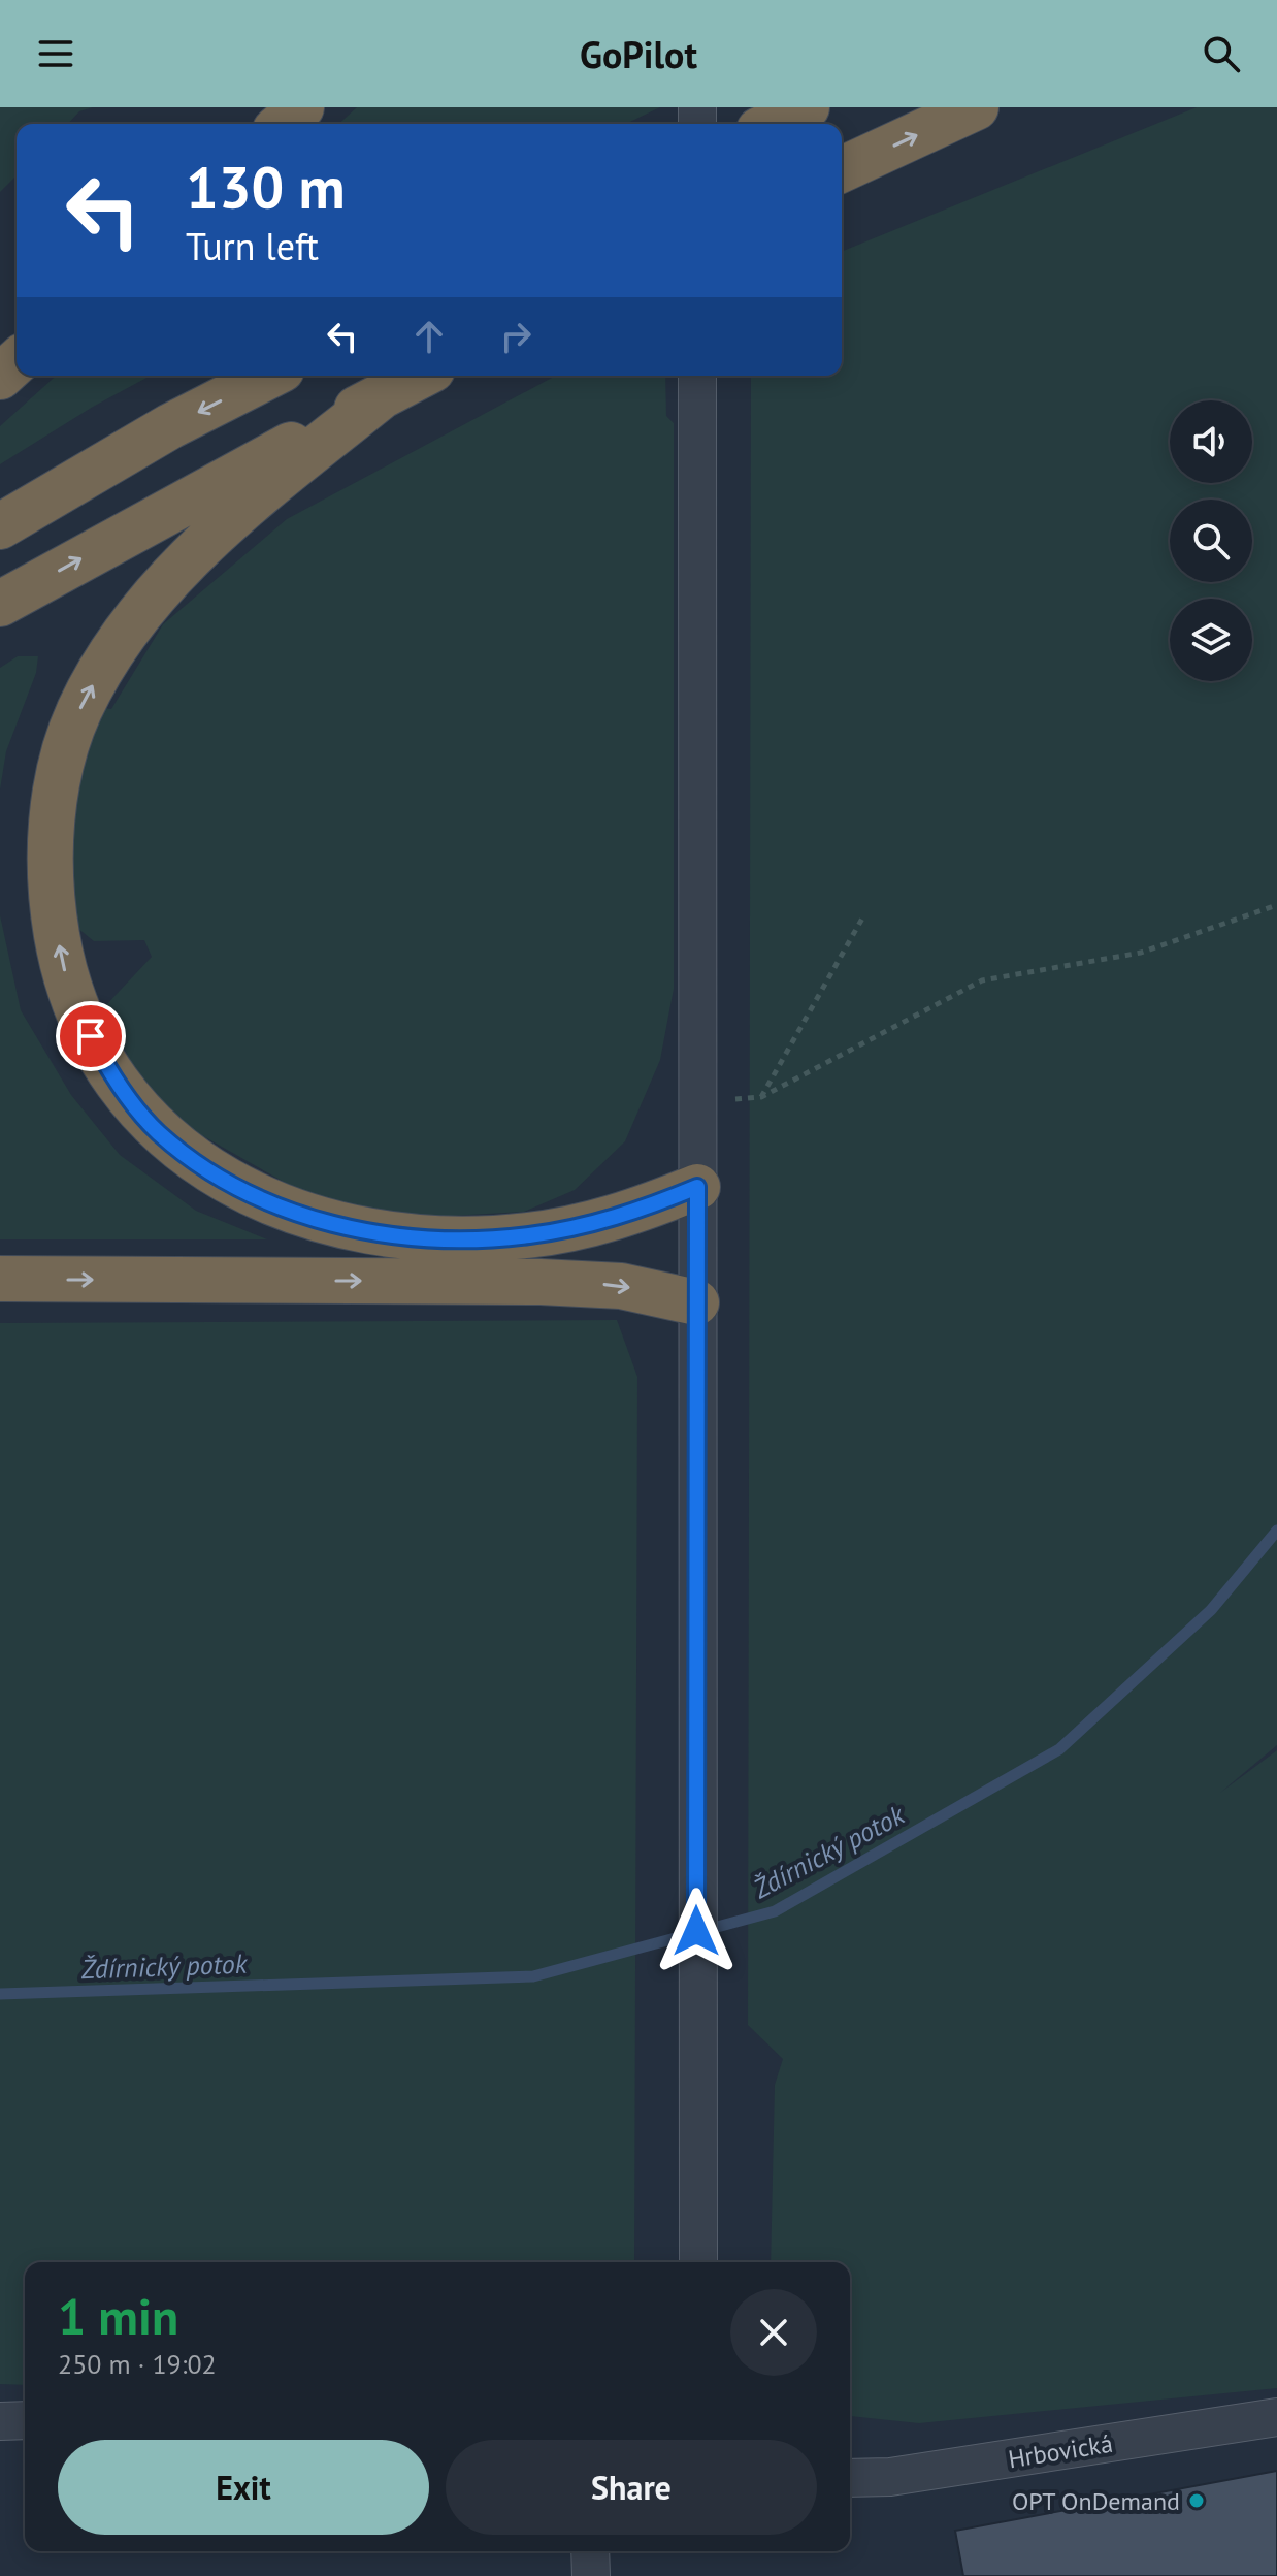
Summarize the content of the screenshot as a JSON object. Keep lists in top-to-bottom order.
{
  "streets": {
    "street": ["Hrbovická"]
  },
  "water": ["Ždírnický potok"],
  "places": ["OPT OnDemand"],
  "page": {
    "header": "GoPilot",
    "turn": ["130 m", "Turn left"],
    "heading": ["1 min", "250 m · 19:02"],
    "buttons": ["Exit", "Share"]
  }
}
